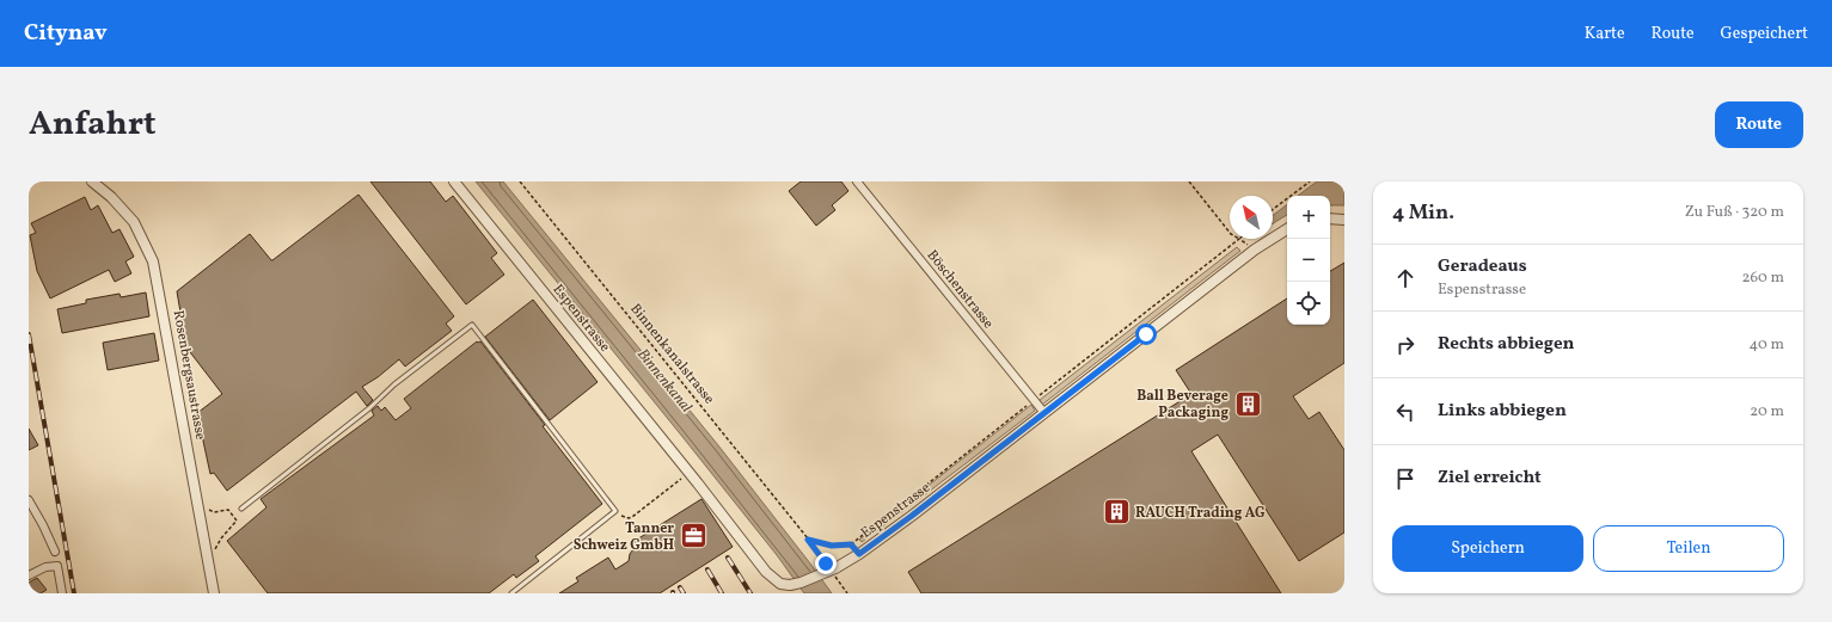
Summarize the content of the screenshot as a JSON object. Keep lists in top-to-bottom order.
{
  "streets": {
    "street": ["Böschenstrasse", "Espenstrasse", "Rosenbergsaustrasse"],
    "path": ["Binnenkanalstrasse"]
  },
  "crossings": [
    ["Böschenstrasse", "Espenstrasse"],
    ["Espenstrasse", "Binnenkanalstrasse"]
  ],
  "water": ["Binnenkanal"],
  "places": {
    "building": ["Ball Beverage Packaging", "RAUCH Trading AG"],
    "office": ["Tanner Schweiz GmbH"]
  },
  "north": "top left",
  "page": {
    "header": "Citynav",
    "nav": ["Karte", "Route", "Gespeichert"],
    "title": "Anfahrt",
    "buttons": [
      "Route",
      ["Speichern", "Teilen"]
    ],
    "heading": ["4 Min.", "Zu Fuß · 320 m"],
    "map_buttons": ["+", "−"],
    "list": [
      ["Geradeaus", "Espenstrasse", "260 m"],
      ["Rechts abbiegen", "40 m"],
      ["Links abbiegen", "20 m"],
      "Ziel erreicht"
    ]
  }
}
